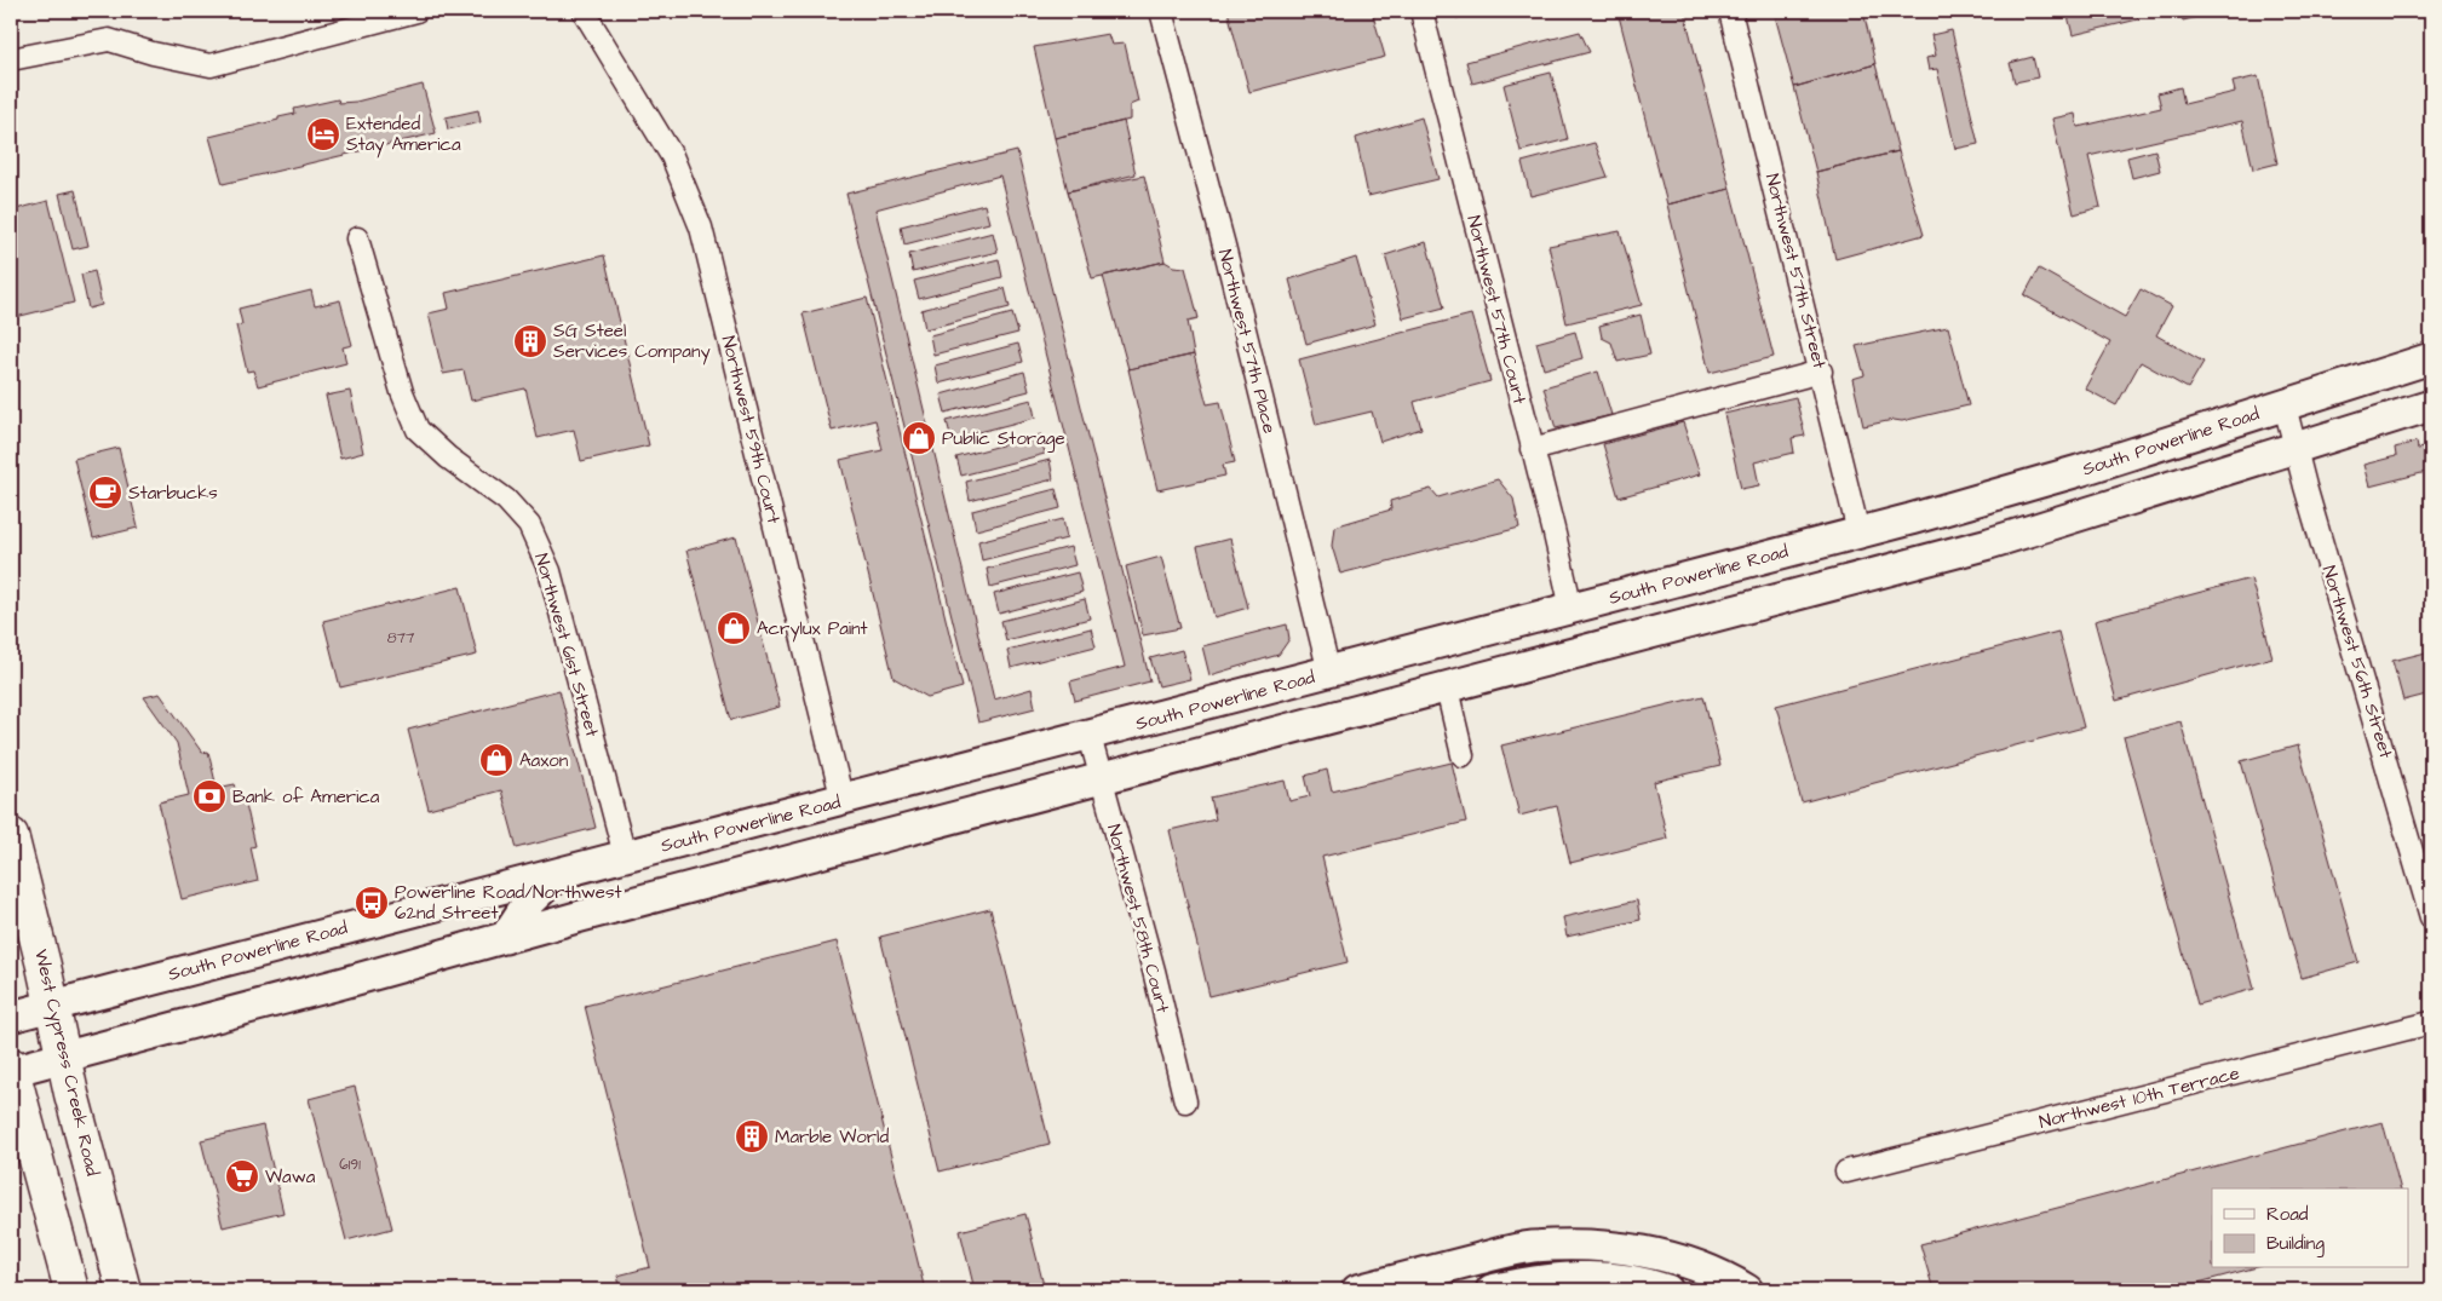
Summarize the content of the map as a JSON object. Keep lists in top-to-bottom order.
{
  "streets": {
    "main road": ["South Powerline Road", "West Cypress Creek Road"],
    "street": [
      "Northwest 57th Street",
      "Northwest 57th Court",
      "Northwest 57th Place",
      "Northwest 59th Court",
      "Northwest 61st Street",
      "Northwest 56th Street",
      "Northwest 58th Court",
      "Northwest 10th Terrace"
    ]
  },
  "crossings": [
    ["Northwest 57th Street", "South Powerline Road"],
    ["Northwest 57th Court", "South Powerline Road"],
    ["Northwest 57th Place", "South Powerline Road"],
    ["Northwest 59th Court", "South Powerline Road"],
    ["South Powerline Road", "Northwest 61st Street"],
    ["South Powerline Road", "Northwest 56th Street"],
    ["South Powerline Road", "Northwest 58th Court"],
    ["South Powerline Road", "West Cypress Creek Road"]
  ],
  "places": {
    "hotel": ["Extended Stay America"],
    "building": ["SG Steel Services Company", "Marble World"],
    "shop": ["Public Storage", "Acrylux Paint", "Aaxon"],
    "cafe": ["Starbucks"],
    "bank": ["Bank of America"],
    "bus stop": ["Powerline Road/Northwest 62nd Street"],
    "supermarket": ["Wawa"]
  },
  "house_numbers": ["877", "6191"],
  "legend": ["Road", "Building"]
}
